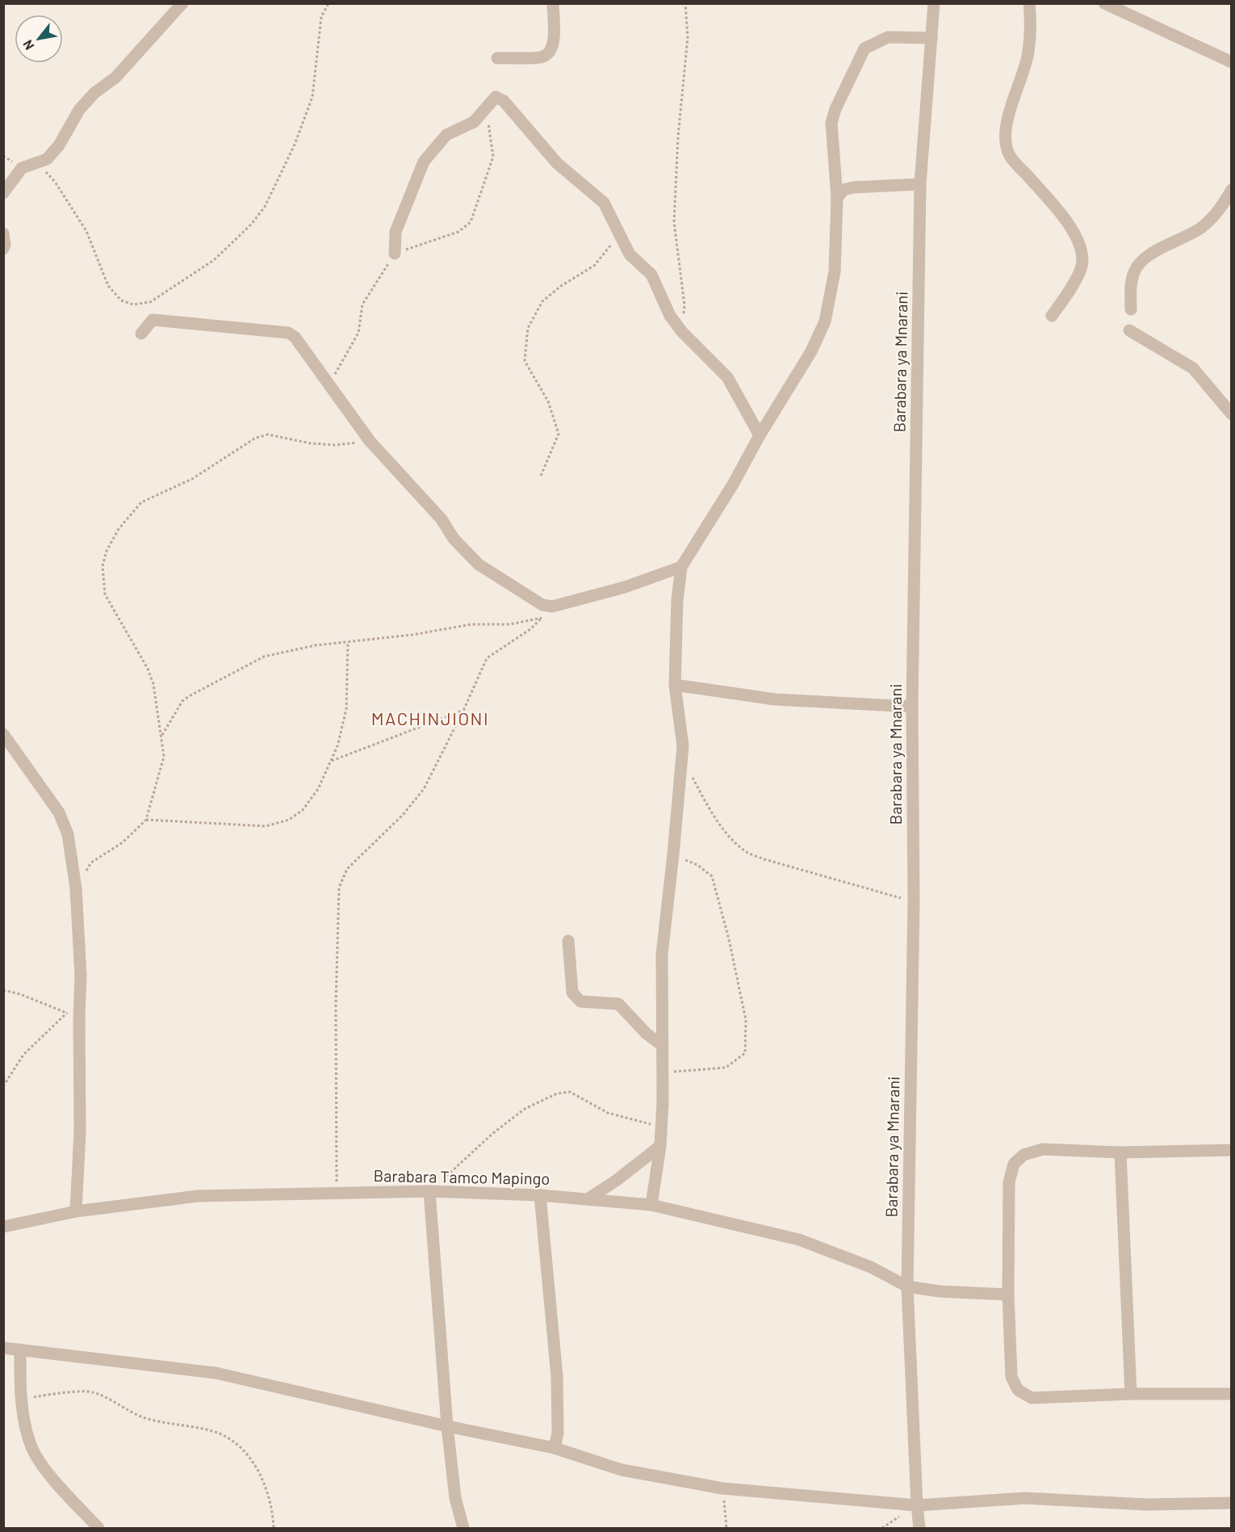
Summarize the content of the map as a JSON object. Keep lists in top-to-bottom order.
{
  "streets": {
    "street": ["Barabara ya Mnarani", "Barabara Tamco Mapingo"]
  },
  "crossings": [
    ["Barabara ya Mnarani", "Barabara Tamco Mapingo"]
  ],
  "districts": ["MACHINJIONI"],
  "north": "bottom left"
}
